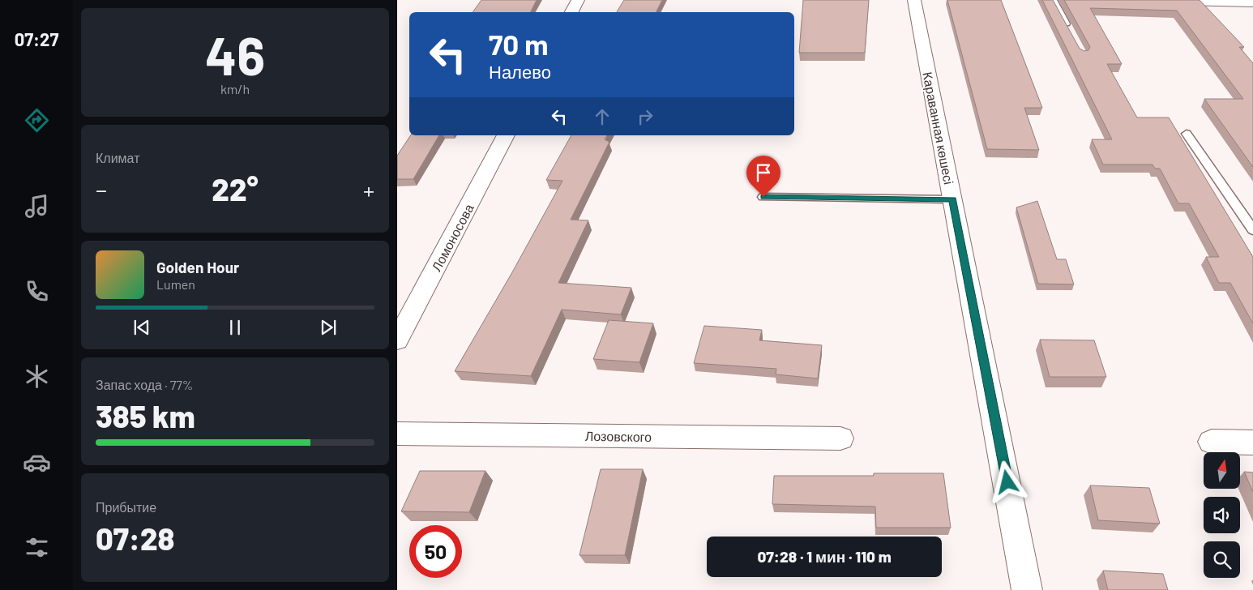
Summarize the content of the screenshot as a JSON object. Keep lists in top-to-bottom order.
{
  "streets": {
    "street": ["Караванная көшесі", "Ломоносова", "Лозовского"]
  },
  "north": "top",
  "page": {
    "tabs": "07:27",
    "tile": [
      ["46", "km/h"],
      "Климат",
      ["Запас хода · 77%", "385 km"],
      ["Прибытие", "07:28"]
    ],
    "turn": ["70 m", "Налево"],
    "heat": ["−", "22°", "+"],
    "song": ["Golden Hour", "Lumen"],
    "limit": "50",
    "trip": "07:28 · 1 мин · 110 m"
  }
}
